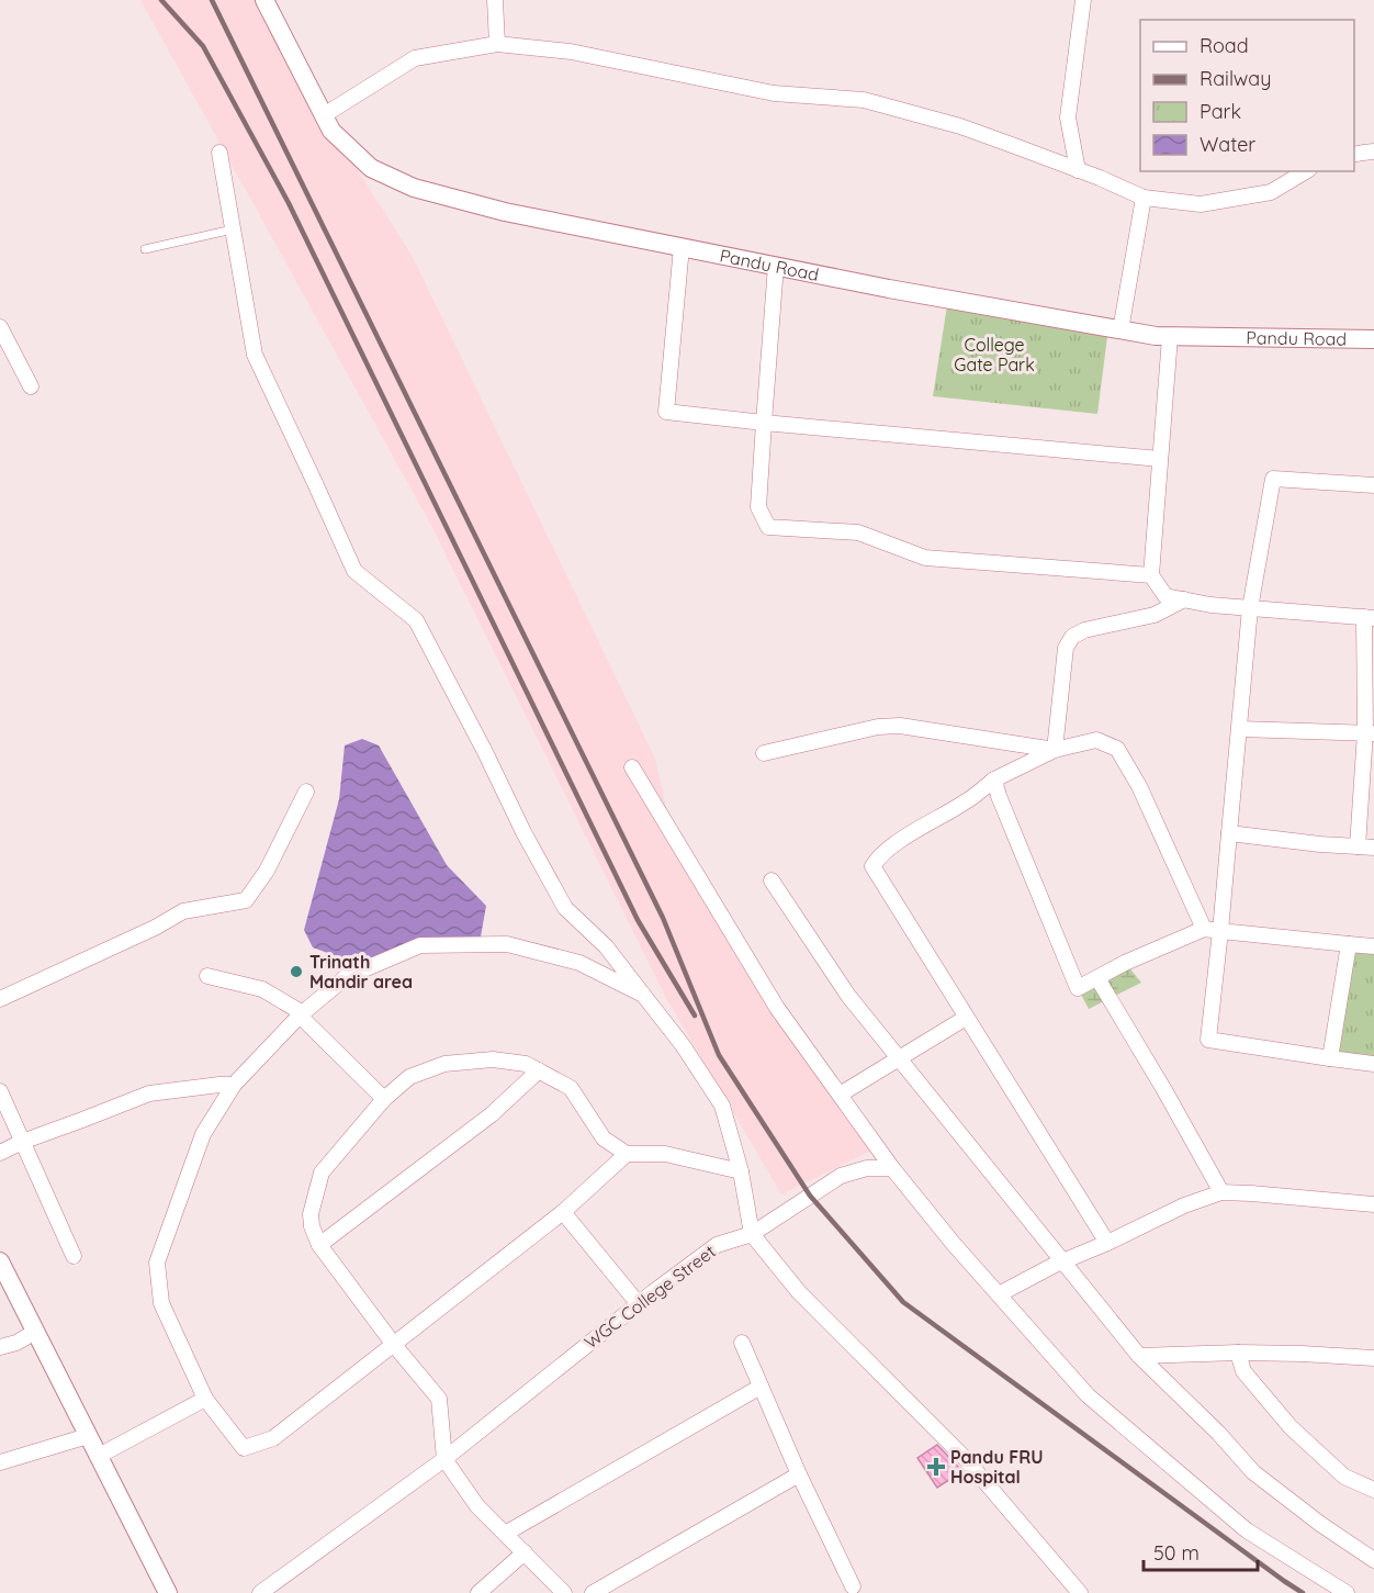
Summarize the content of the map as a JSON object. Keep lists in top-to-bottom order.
{
  "streets": {
    "street": ["Pandu Road", "WGC College Street"]
  },
  "parks": ["College Gate Park"],
  "places": {
    "other": ["Trinath Mandir area"],
    "health": ["Pandu FRU Hospital"]
  },
  "legend": [
    "Road",
    "Railway",
    "Park",
    "Water"
  ],
  "scale_bar": "50 m"
}
